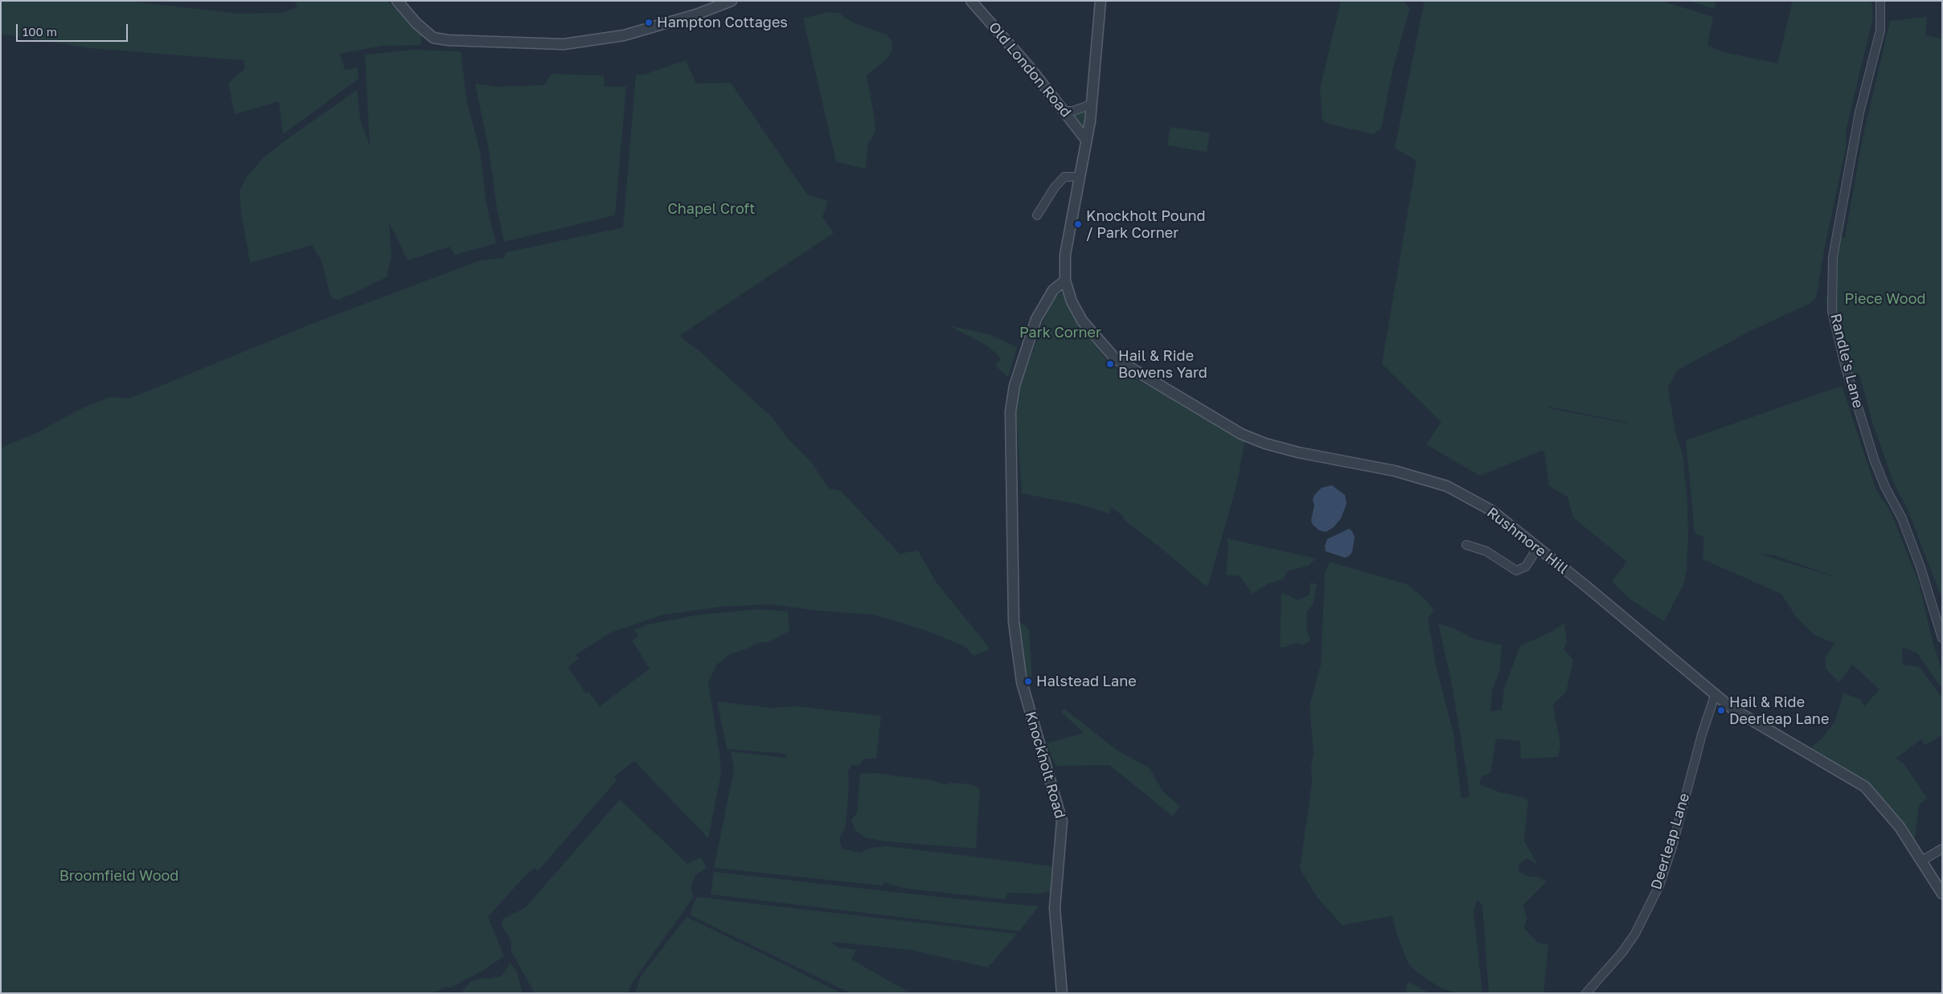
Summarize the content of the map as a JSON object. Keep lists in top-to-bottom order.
{
  "streets": {
    "street": [
      "Old London Road",
      "Randle's Lane",
      "Rushmore Hill",
      "Knockholt Road",
      "Deerleap Lane"
    ]
  },
  "crossings": [
    ["Old London Road", "Rushmore Hill"],
    ["Rushmore Hill", "Knockholt Road"],
    ["Rushmore Hill", "Deerleap Lane"]
  ],
  "parks": [
    "Chapel Croft",
    "Piece Wood",
    "Park Corner",
    "Broomfield Wood"
  ],
  "places": [
    "Hampton Cottages",
    "Knockholt Pound / Park Corner",
    "Hail & Ride Bowens Yard",
    "Halstead Lane",
    "Hail & Ride Deerleap Lane"
  ],
  "scale_bar": "100 m"
}
